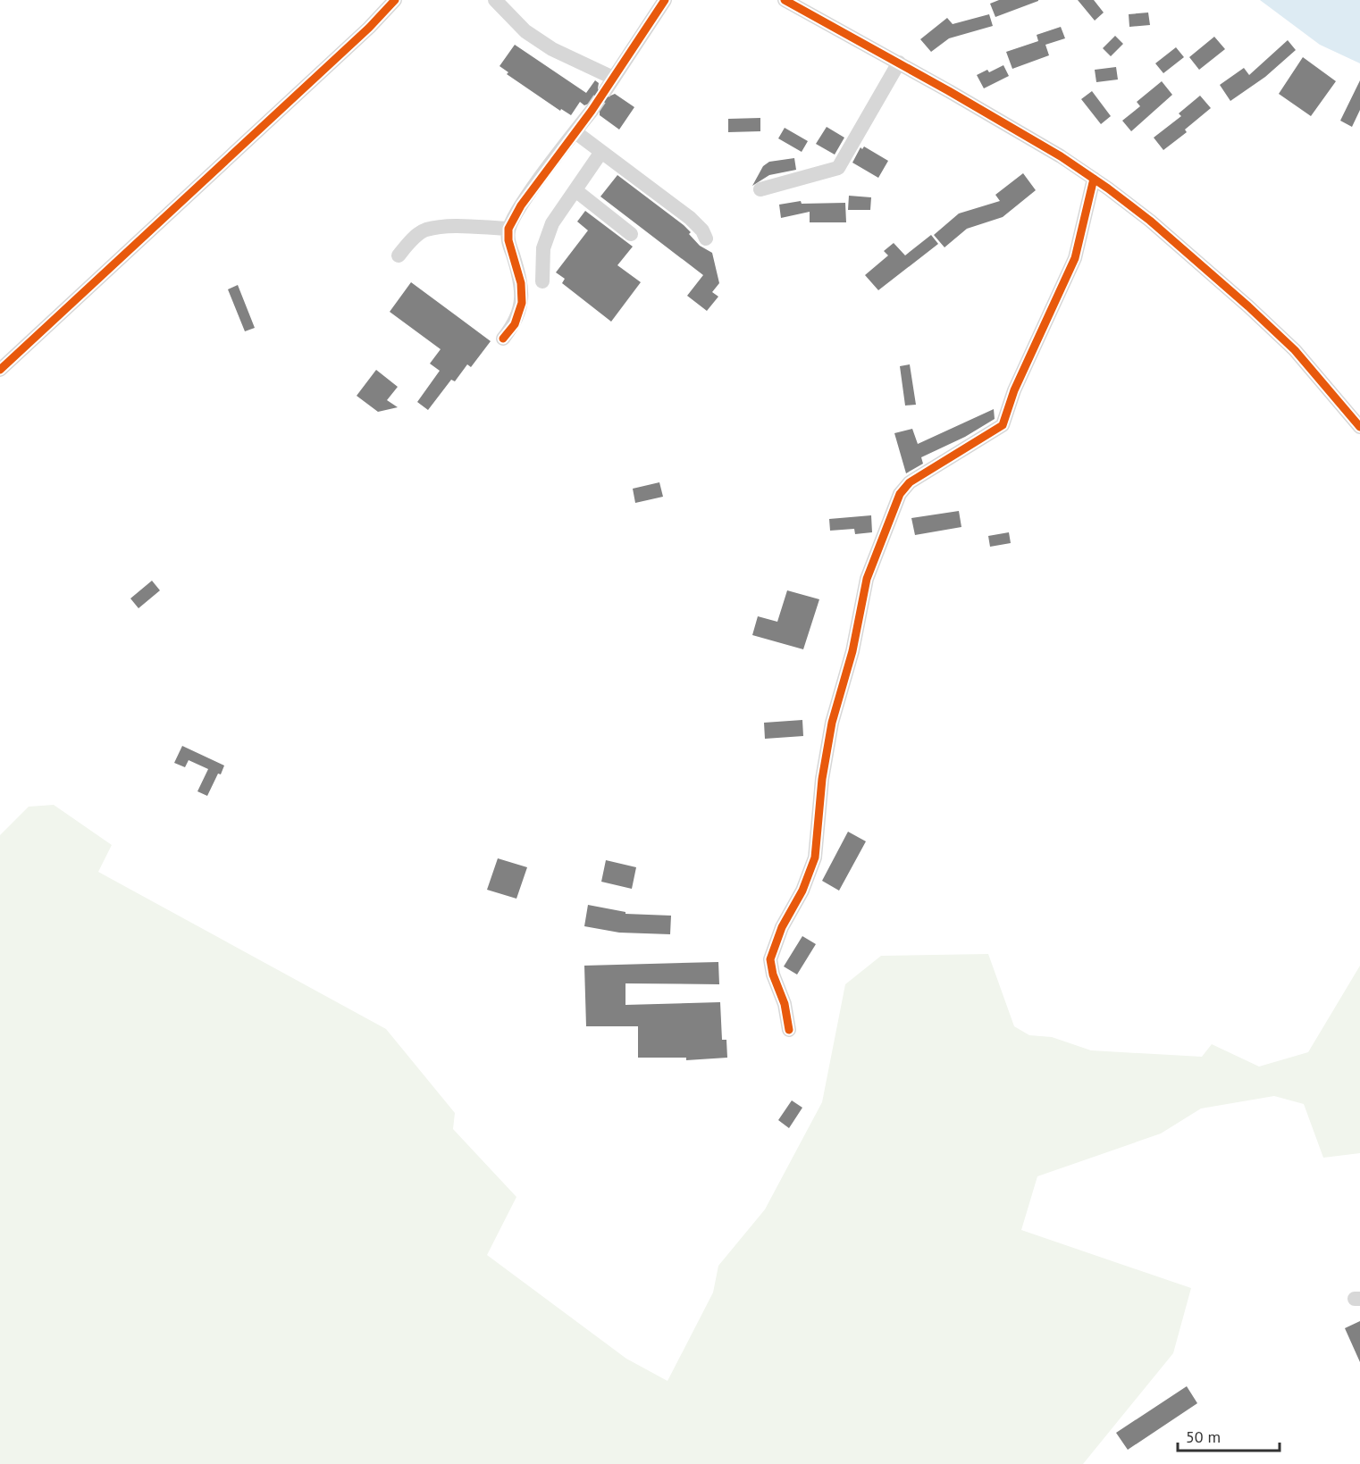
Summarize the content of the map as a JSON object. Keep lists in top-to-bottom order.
{
  "scale_bar": "50 m"
}
